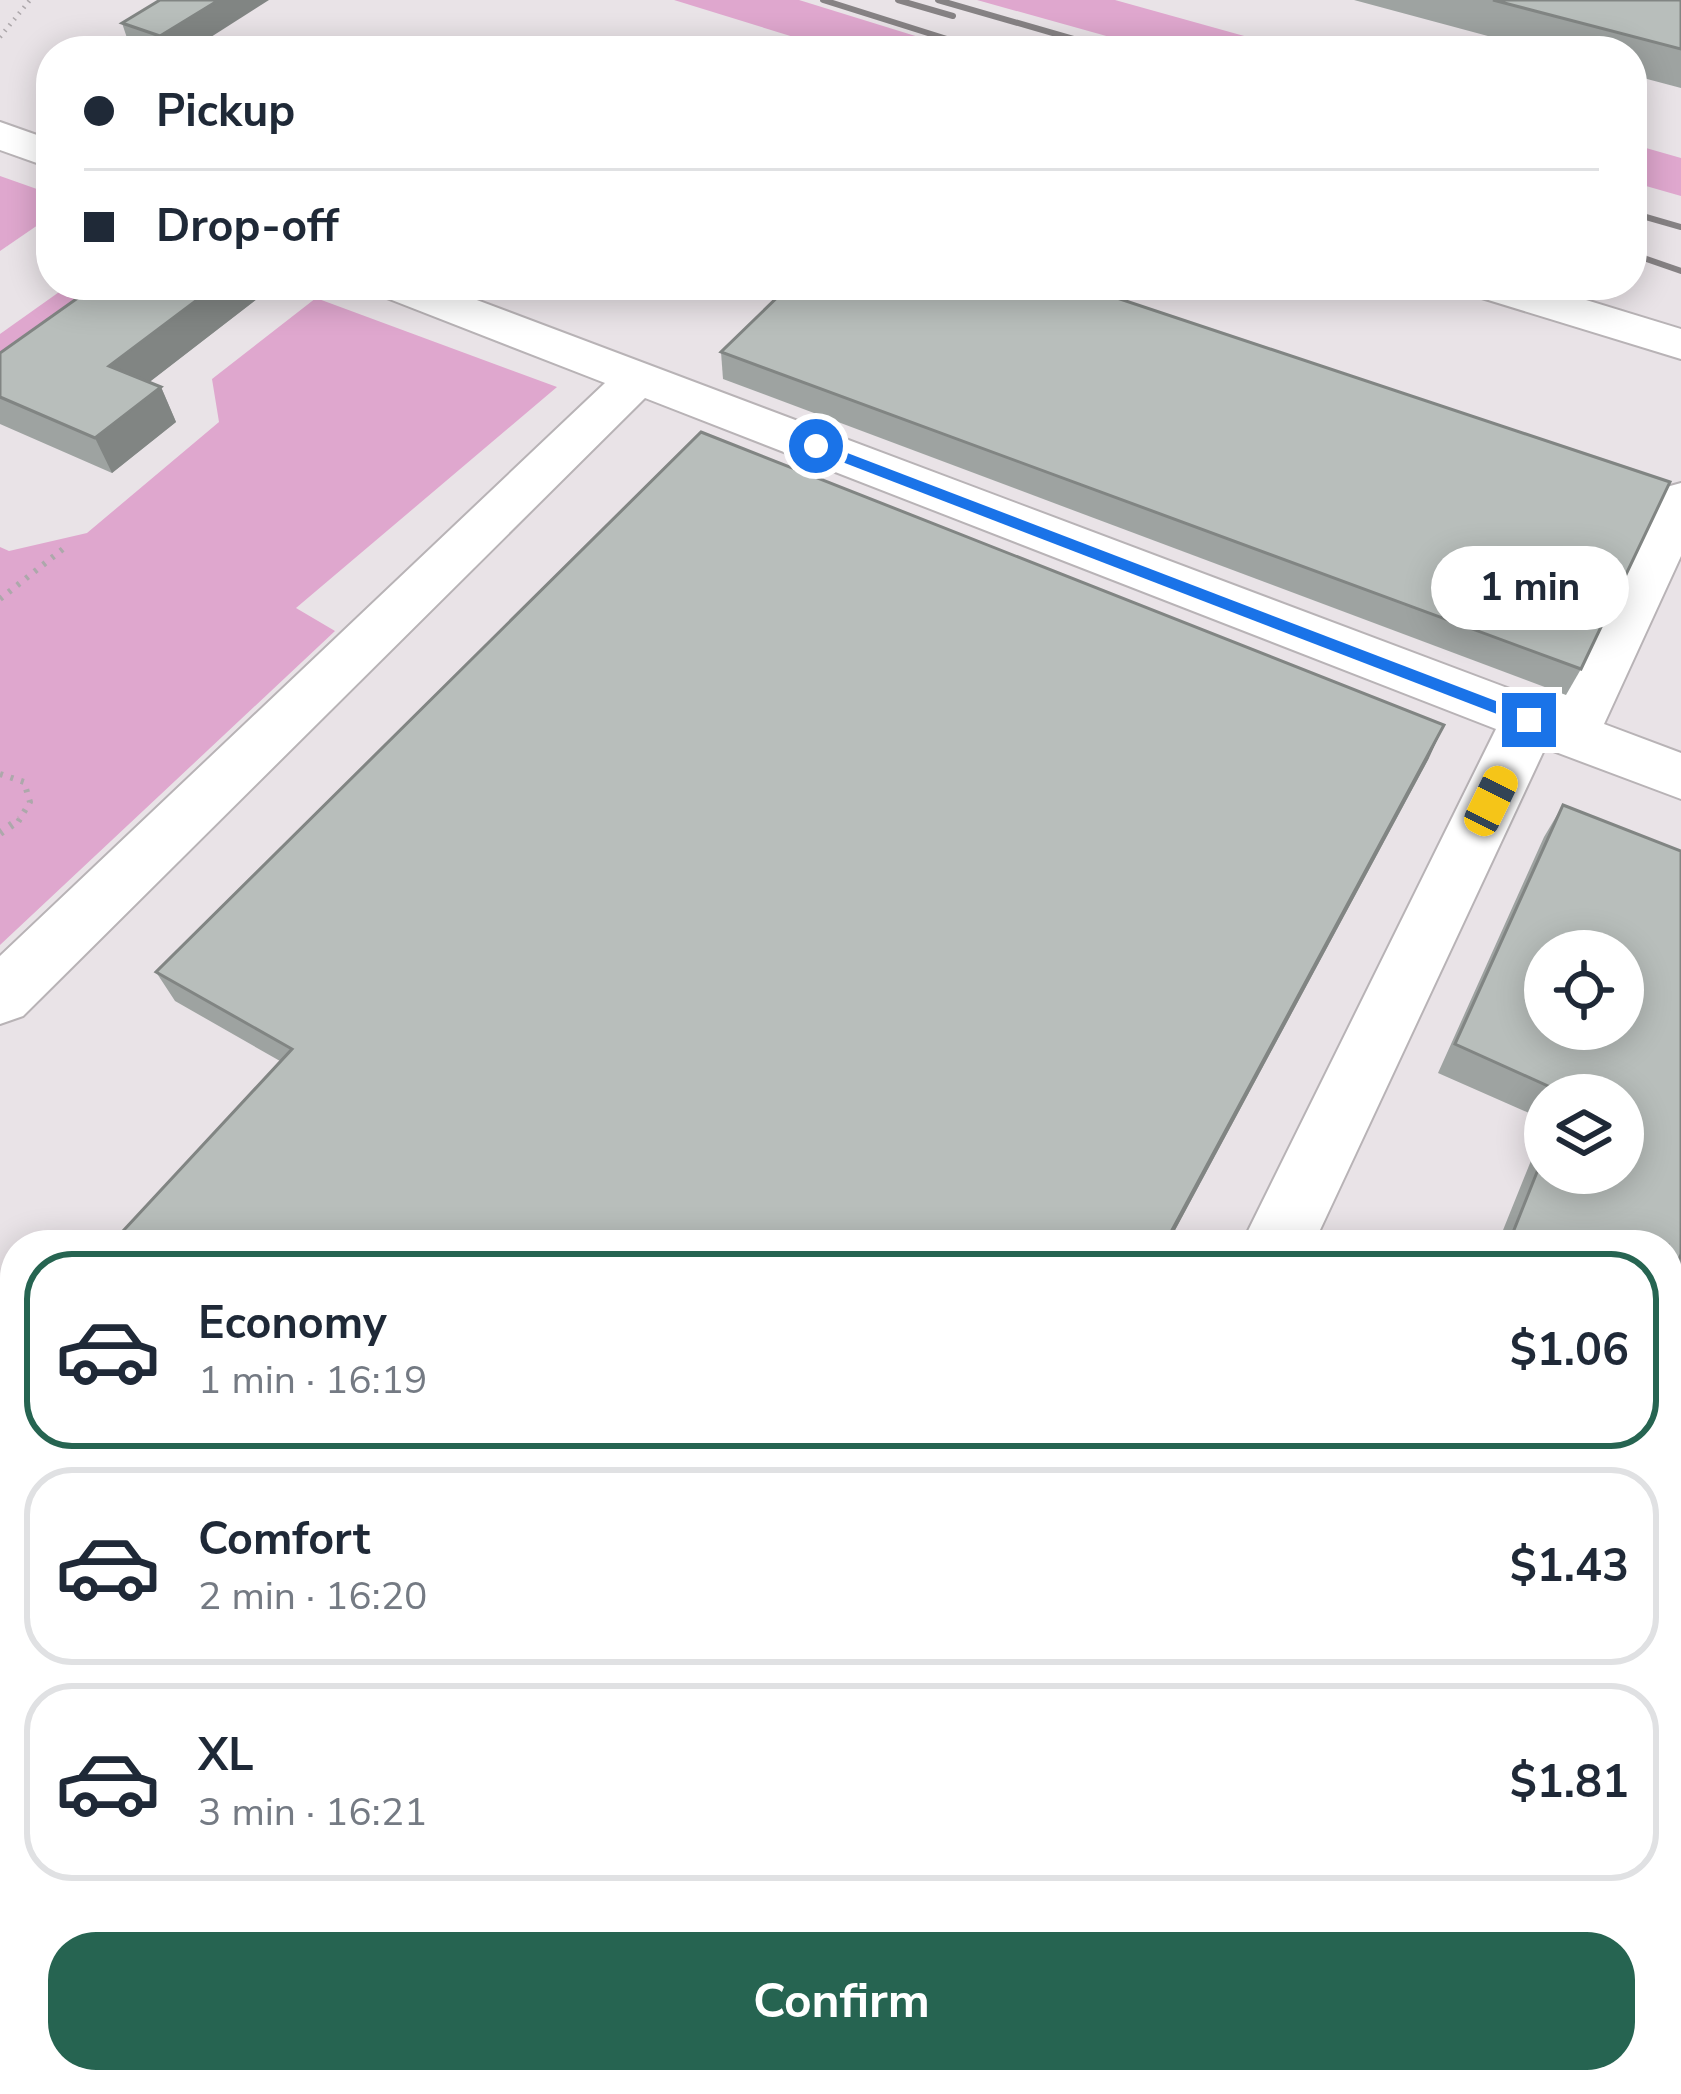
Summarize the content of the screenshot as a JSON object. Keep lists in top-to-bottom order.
{
  "page": {
    "banner": ["Pickup", "Drop-off"],
    "bubble": "1 min",
    "list": [
      {
        "name": "Economy",
        "note": "1 min · 16:19",
        "value": "$1.06"
      },
      {
        "name": "Comfort",
        "note": "2 min · 16:20",
        "value": "$1.43"
      },
      {
        "name": "XL",
        "note": "3 min · 16:21",
        "value": "$1.81"
      }
    ],
    "buttons": "Confirm"
  }
}
